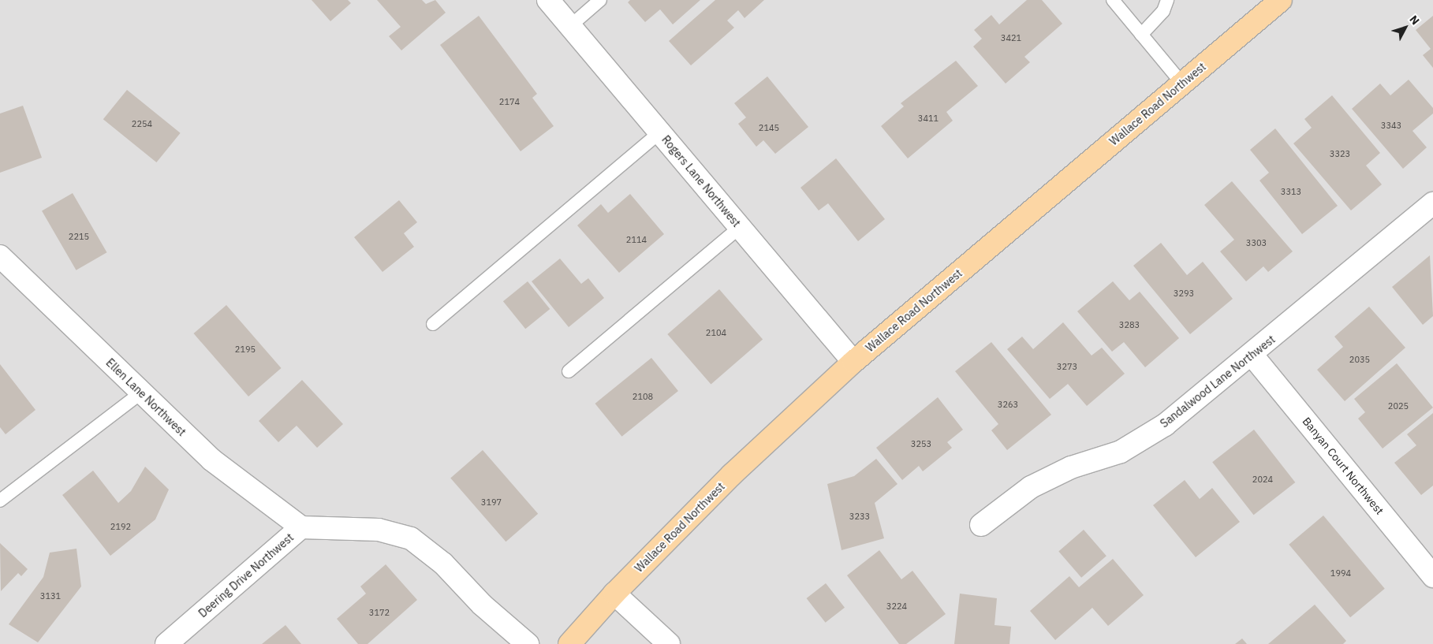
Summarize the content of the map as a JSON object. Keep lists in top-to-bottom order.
{
  "streets": {
    "main road": ["Wallace Road Northwest"],
    "street": [
      "Rogers Lane Northwest",
      "Sandalwood Lane Northwest",
      "Ellen Lane Northwest",
      "Banyan Court Northwest",
      "Deering Drive Northwest"
    ]
  },
  "crossings": [
    ["Wallace Road Northwest", "Rogers Lane Northwest"],
    ["Sandalwood Lane Northwest", "Banyan Court Northwest"],
    ["Ellen Lane Northwest", "Deering Drive Northwest"]
  ],
  "house_numbers": [
    "3421",
    "2174",
    "3411",
    "2254",
    "3343",
    "2145",
    "3323",
    "3313",
    "2215",
    "2114",
    "3303",
    "3293",
    "3283",
    "2104",
    "2195",
    "2035",
    "3273",
    "2108",
    "3263",
    "2025",
    "3253",
    "2024",
    "3197",
    "3233",
    "2192",
    "1994",
    "3131",
    "3224",
    "3172"
  ],
  "north": "top right"
}
